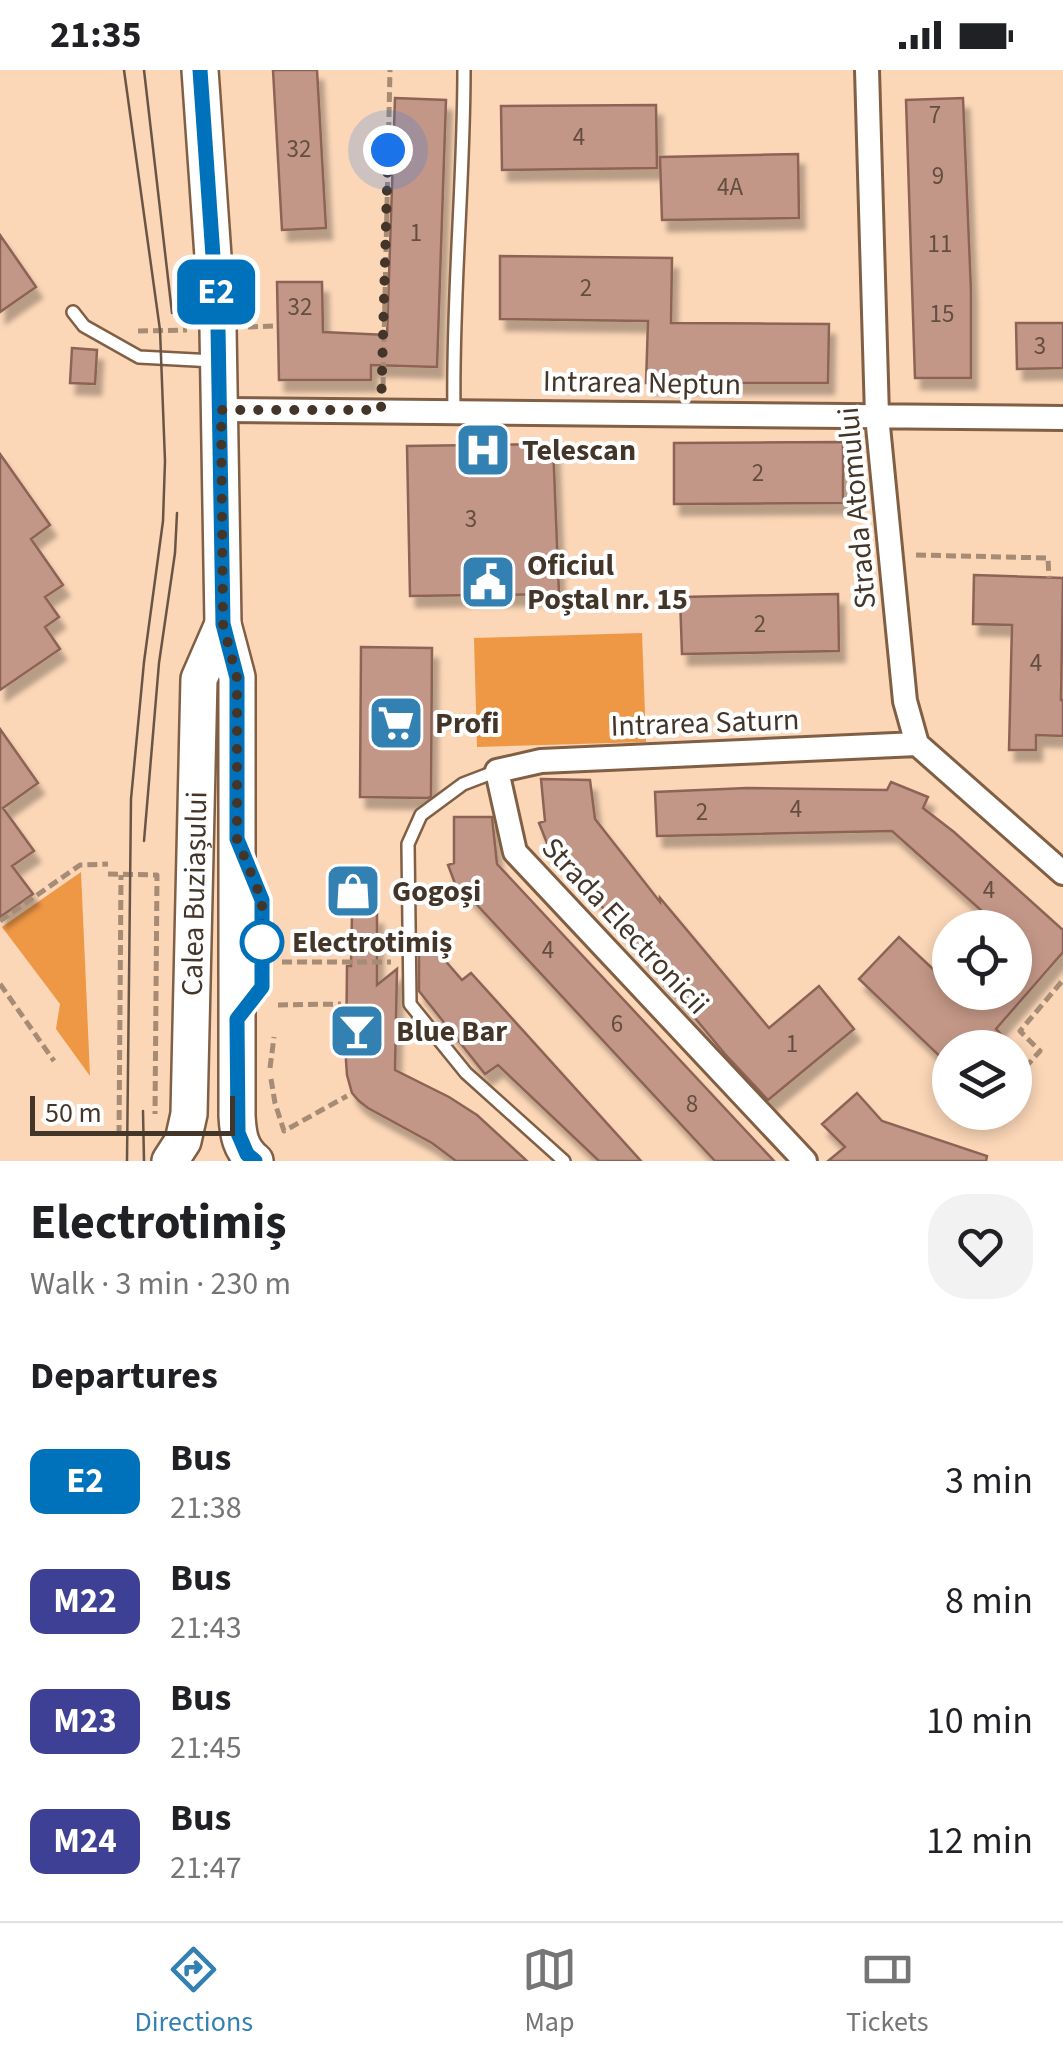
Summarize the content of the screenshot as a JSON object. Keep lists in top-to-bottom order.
{
  "streets": {
    "main road": ["Calea Buziașului"],
    "street": [
      "Intrarea Neptun",
      "Strada Atomului",
      "Intrarea Saturn",
      "Strada Electronicii"
    ]
  },
  "crossings": [
    ["Intrarea Neptun", "Strada Atomului"],
    ["Intrarea Neptun", "Calea Buziașului"],
    ["Strada Atomului", "Intrarea Saturn"],
    ["Intrarea Saturn", "Strada Electronicii"]
  ],
  "places": {
    "hospital": ["Telescan"],
    "public building": ["Oficiul Poștal nr. 15"],
    "supermarket": ["Profi"],
    "shop": ["Gogoși"],
    "other": ["Electrotimiș"],
    "bar": ["Blue Bar"]
  },
  "lines": ["bus line E2"],
  "house_numbers": [
    "7",
    "4",
    "32",
    "9",
    "4A",
    "1",
    "11",
    "2",
    "32",
    "15",
    "3",
    "2",
    "3",
    "2",
    "4",
    "4",
    "2",
    "4",
    "4",
    "6",
    "1",
    "8"
  ],
  "scale_bar": "50 m",
  "page": {
    "status": "21:35",
    "on_map": "E2",
    "scale": "50 m",
    "heading": [
      ["Electrotimiș", "Walk · 3 min · 230 m"],
      "Departures"
    ],
    "list": [
      {
        "mark": "E2",
        "name": "Bus",
        "note": "21:38",
        "value": "3 min"
      },
      {
        "mark": "M22",
        "name": "Bus",
        "note": "21:43",
        "value": "8 min"
      },
      {
        "mark": "M23",
        "name": "Bus",
        "note": "21:45",
        "value": "10 min"
      },
      {
        "mark": "M24",
        "name": "Bus",
        "note": "21:47",
        "value": "12 min"
      }
    ],
    "tabs": ["Directions", "Map", "Tickets"]
  }
}
